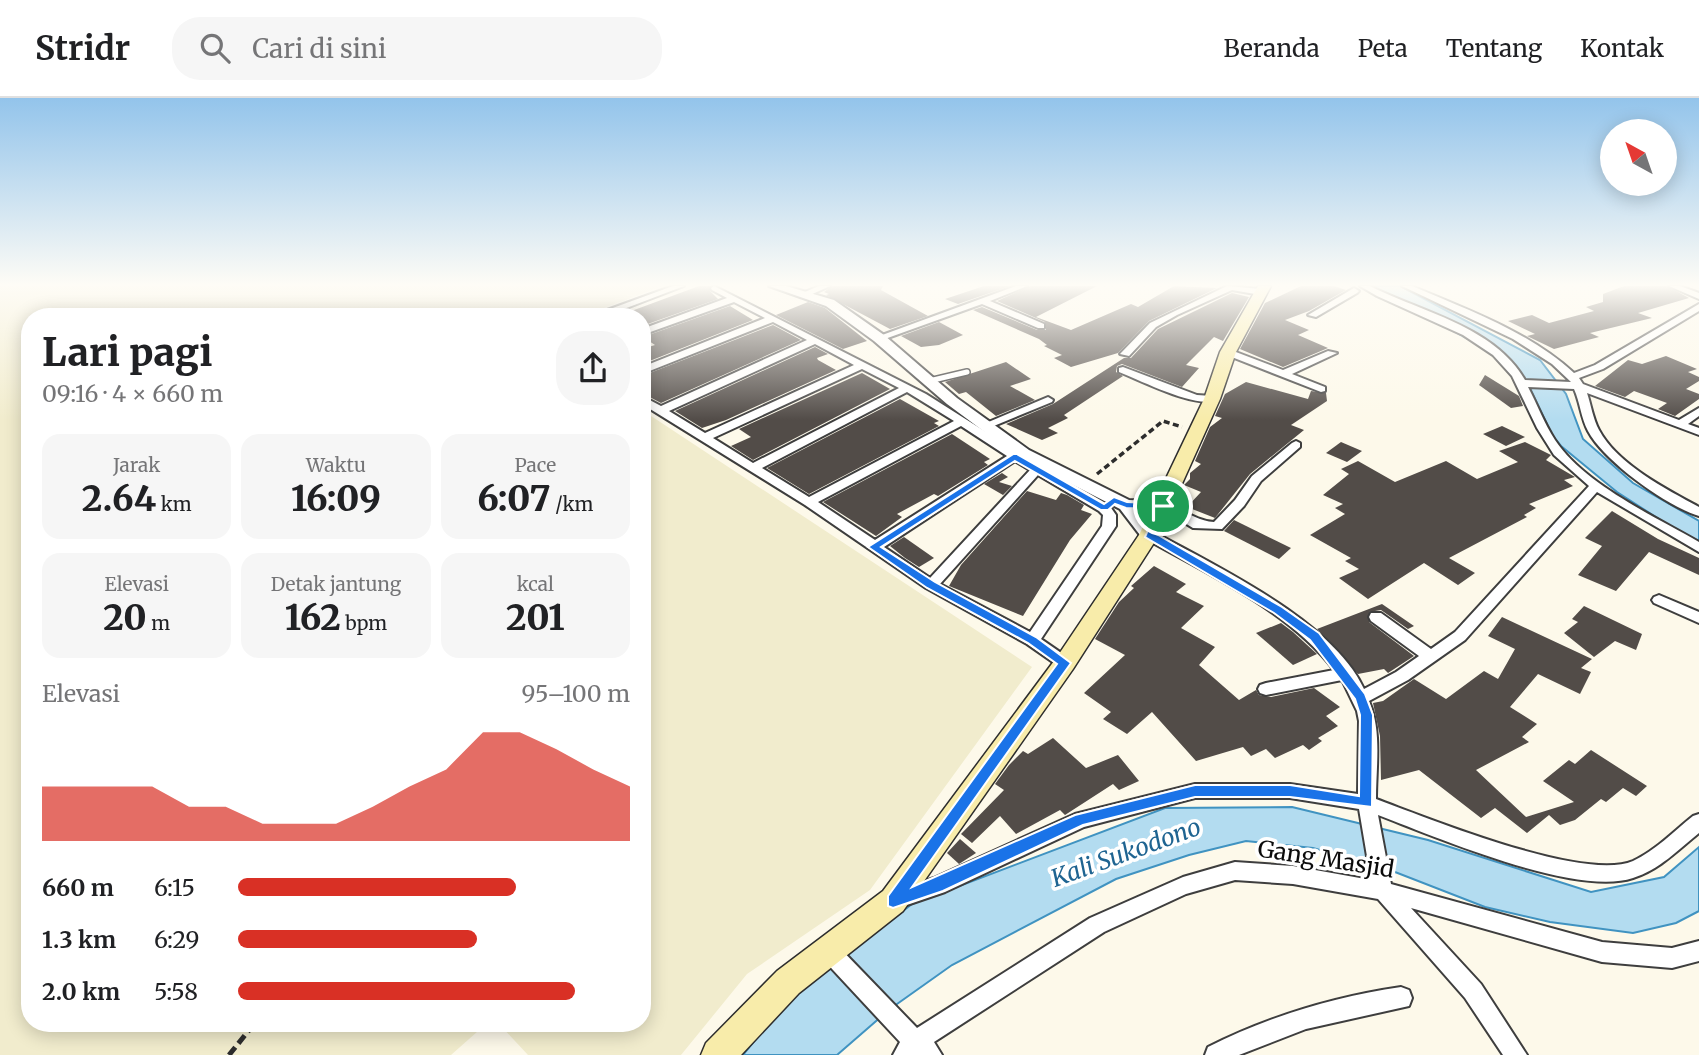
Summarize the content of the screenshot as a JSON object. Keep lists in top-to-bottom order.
{
  "streets": {
    "street": ["Gang Masjid"]
  },
  "water": ["Kali Sukodono"],
  "north": "top left",
  "page": {
    "header": "Stridr",
    "search": "Cari di sini",
    "nav": [
      "Beranda",
      "Peta",
      "Tentang",
      "Kontak"
    ],
    "heading": ["Lari pagi", "09:16 · 4 × 660 m"],
    "stats": [
      ["Jarak", "2.64 km"],
      ["Waktu", "16:09"],
      ["Pace", "6:07 /km"],
      ["Elevasi", "20 m"],
      ["Detak jantung", "162 bpm"],
      ["kcal", "201"]
    ],
    "chart": ["Elevasi", "95–100 m"],
    "list": [
      {
        "name": "660 m",
        "note": "6:15"
      },
      {
        "name": "1.3 km",
        "note": "6:29"
      },
      {
        "name": "2.0 km",
        "note": "5:58"
      }
    ]
  }
}
